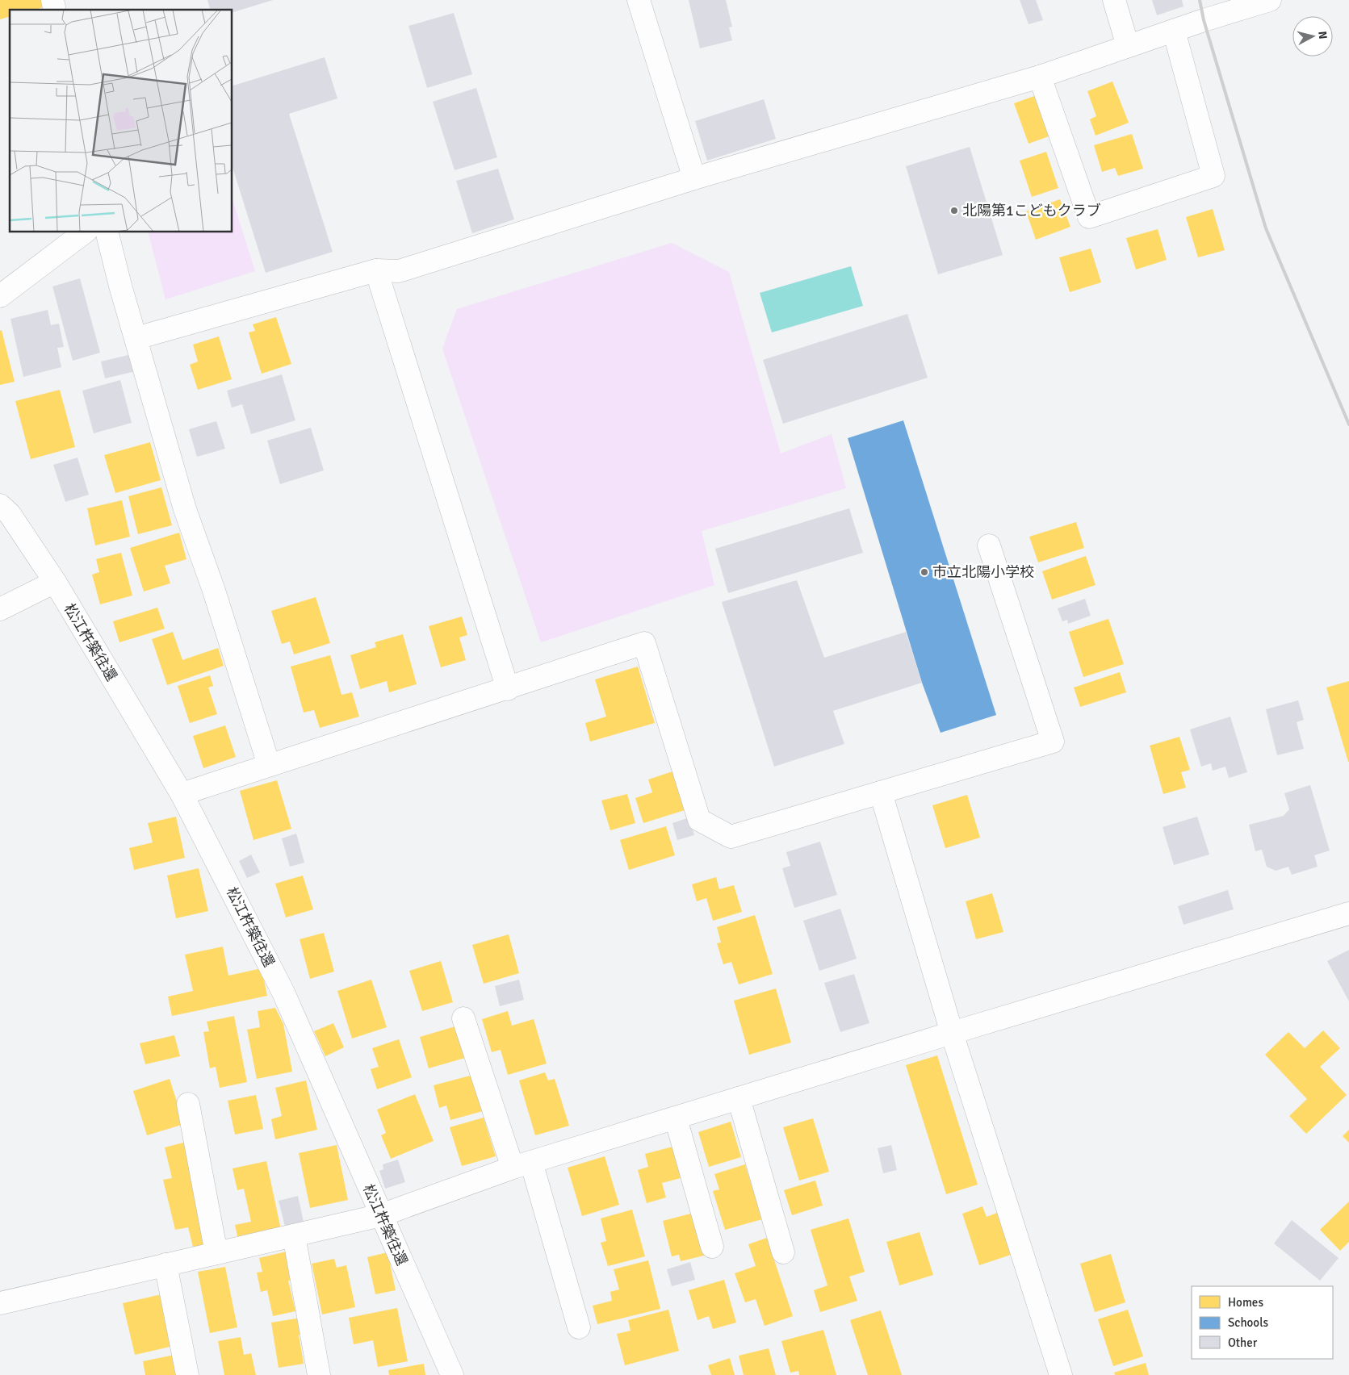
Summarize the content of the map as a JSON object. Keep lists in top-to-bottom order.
{
  "streets": {
    "street": ["松江杵築往還"]
  },
  "places": ["北陽第1こどもクラブ", "市立北陽小学校"],
  "legend": ["Homes", "Schools", "Other"],
  "north": "right"
}
